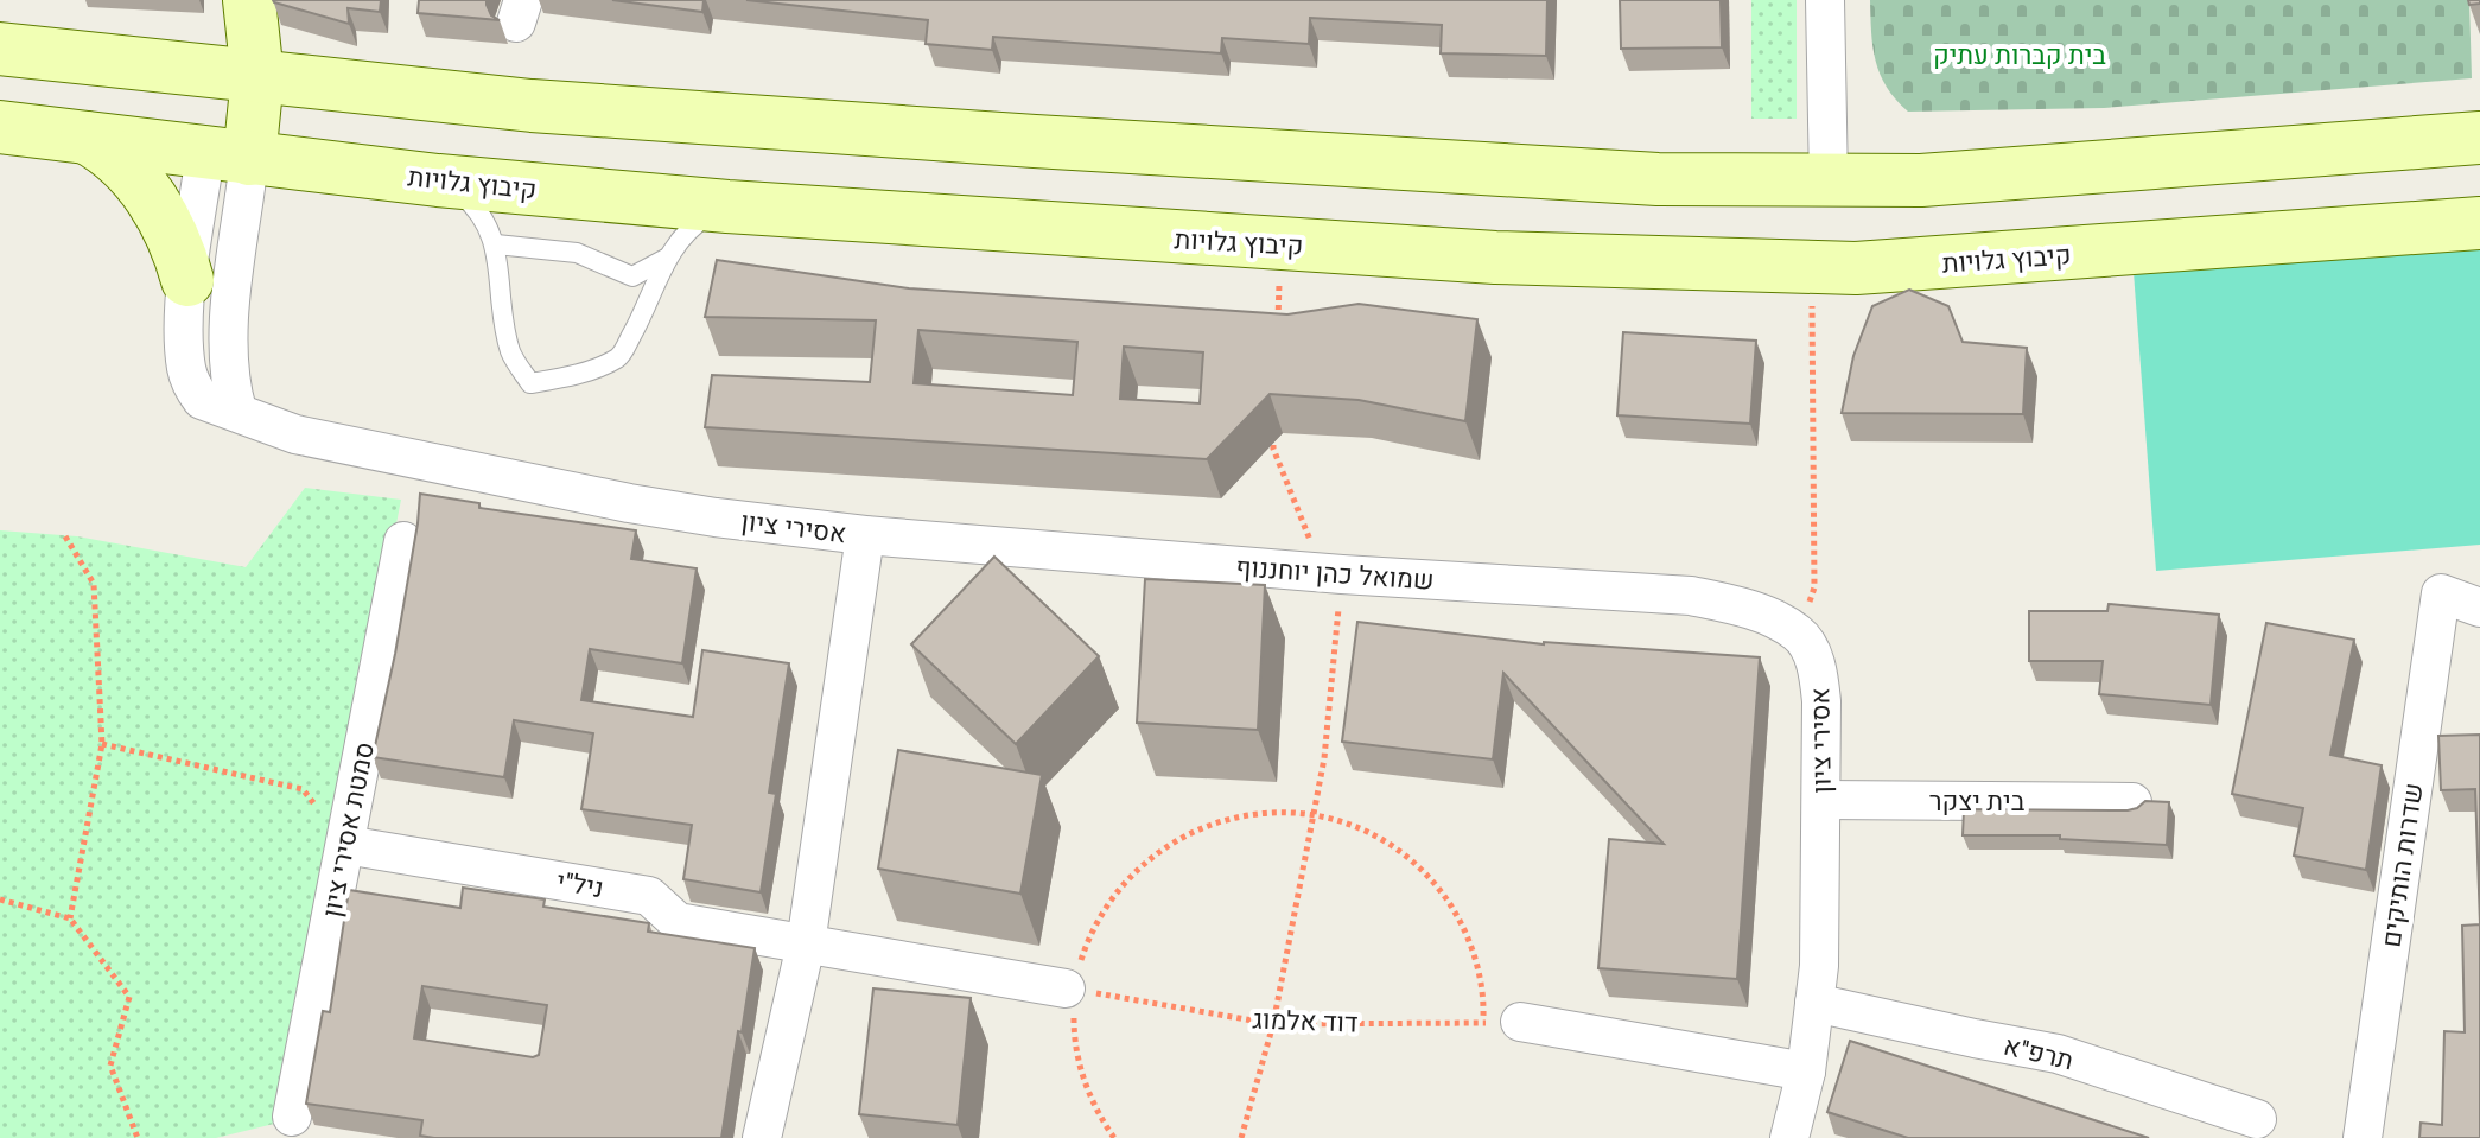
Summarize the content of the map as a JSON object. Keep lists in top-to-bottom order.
{
  "streets": {
    "main road": ["קיבוץ גלויות"],
    "street": [
      "אסירי ציון",
      "שמואל כהן יוחננוף",
      "בית יצקר",
      "סמטת אסירי ציון",
      "שדרות הותיקים",
      "ניל\"י",
      "תרפ\"א"
    ],
    "path": ["דוד אלמוג"]
  },
  "crossings": [
    ["קיבוץ גלויות", "אסירי ציון"],
    ["אסירי ציון", "שמואל כהן יוחננוף"],
    ["אסירי ציון", "בית יצקר"],
    ["אסירי ציון", "ניל\"י"],
    ["אסירי ציון", "תרפ\"א"],
    ["סמטת אסירי ציון", "ניל\"י"]
  ],
  "parks": ["בית קברות עתיק"]
}
